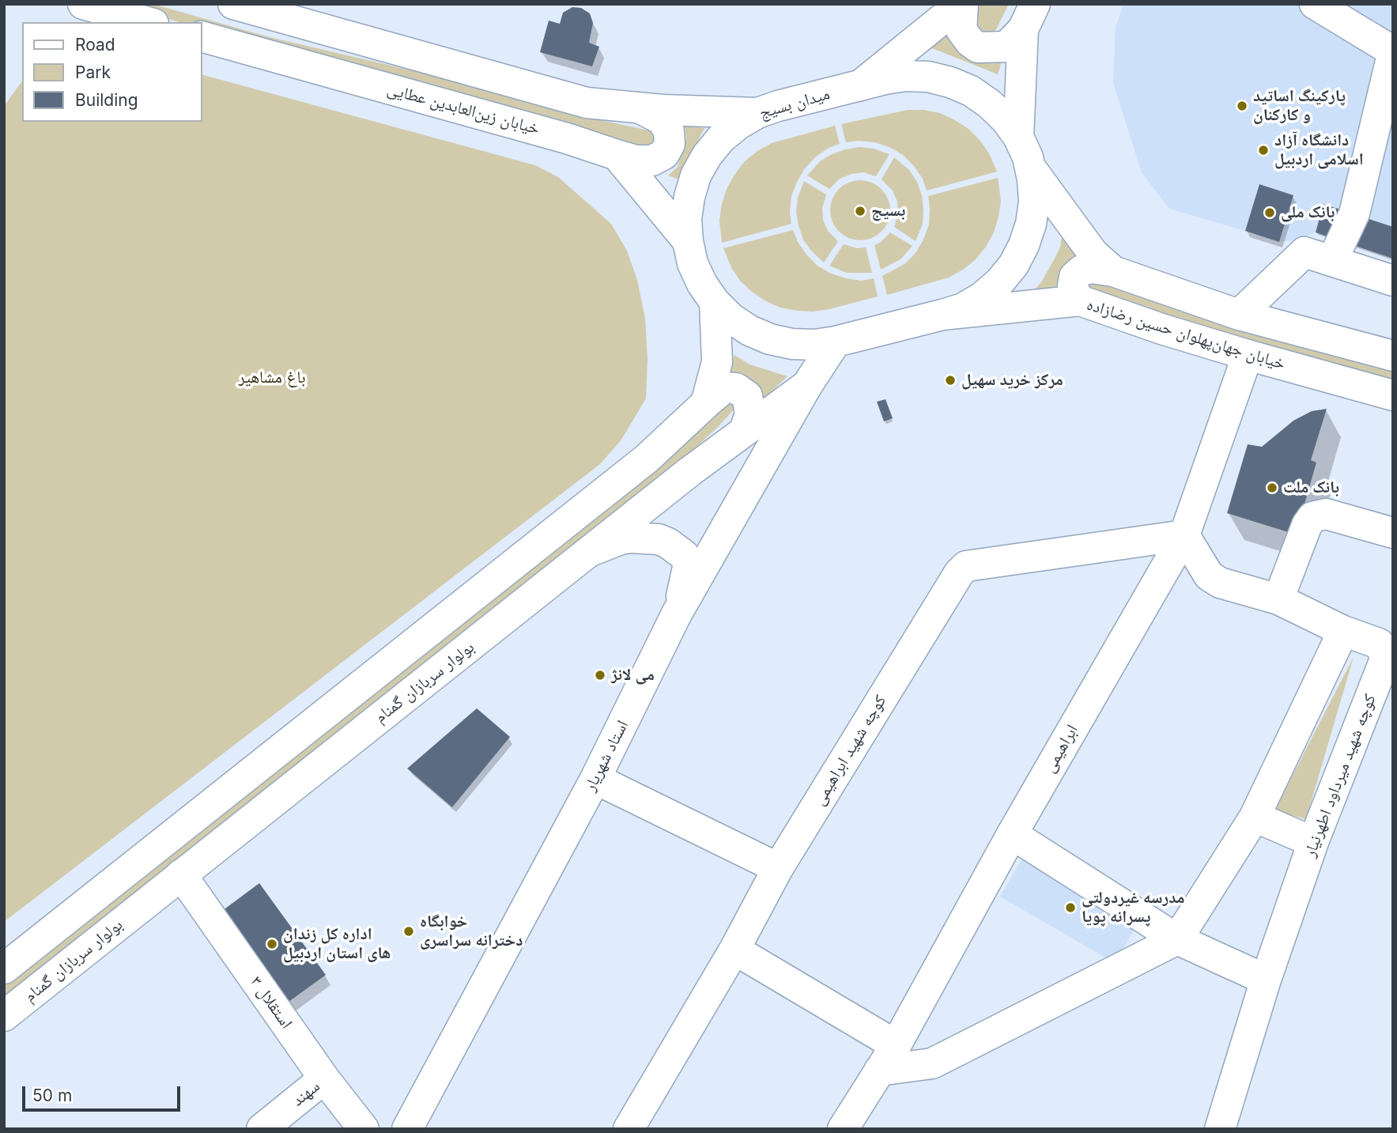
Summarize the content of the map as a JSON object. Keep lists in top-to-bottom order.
{
  "streets": {
    "main road": [
      "میدان بسیج",
      "خیابان زین‌العابدین عطایی",
      "خیابان جهان‌پهلوان حسین رضا‌زاده",
      "بولوار سربازان گمنام",
      "ابراهیمی",
      "کوچه شهید ابراهیمی",
      "استاد شهریار",
      "کوچه شهید میرداود اطهرنیار",
      "استقلال ۳",
      "سهند"
    ]
  },
  "crossings": [
    ["میدان بسیج", "خیابان جهان‌پهلوان حسین رضا‌زاده"],
    ["میدان بسیج", "بولوار سربازان گمنام"],
    ["خیابان جهان‌پهلوان حسین رضا‌زاده", "ابراهیمی"],
    ["بولوار سربازان گمنام", "استاد شهریار"],
    ["بولوار سربازان گمنام", "استقلال ۳"],
    ["ابراهیمی", "کوچه شهید ابراهیمی"],
    ["ابراهیمی", "کوچه شهید میرداود اطهرنیار"],
    ["کوچه شهید ابراهیمی", "کوچه شهید میرداود اطهرنیار"],
    ["استقلال ۳", "سهند"]
  ],
  "parks": ["باغ مشاهیر"],
  "places": [
    "پارکینگ اساتید و کارکنان",
    "دانشگاه آزاد اسلامی اردبیل",
    "بسیج",
    "بانک ملی",
    "مرکز خرید سهیل",
    "بانک ملت",
    "می لانژ",
    "مدرسه غیردولتی پسرانه پویا",
    "خوابگاه دخترانه سراسری",
    "اداره کل زندان های استان اردبیل"
  ],
  "legend": ["Road", "Park", "Building"],
  "scale_bar": "50 m"
}
